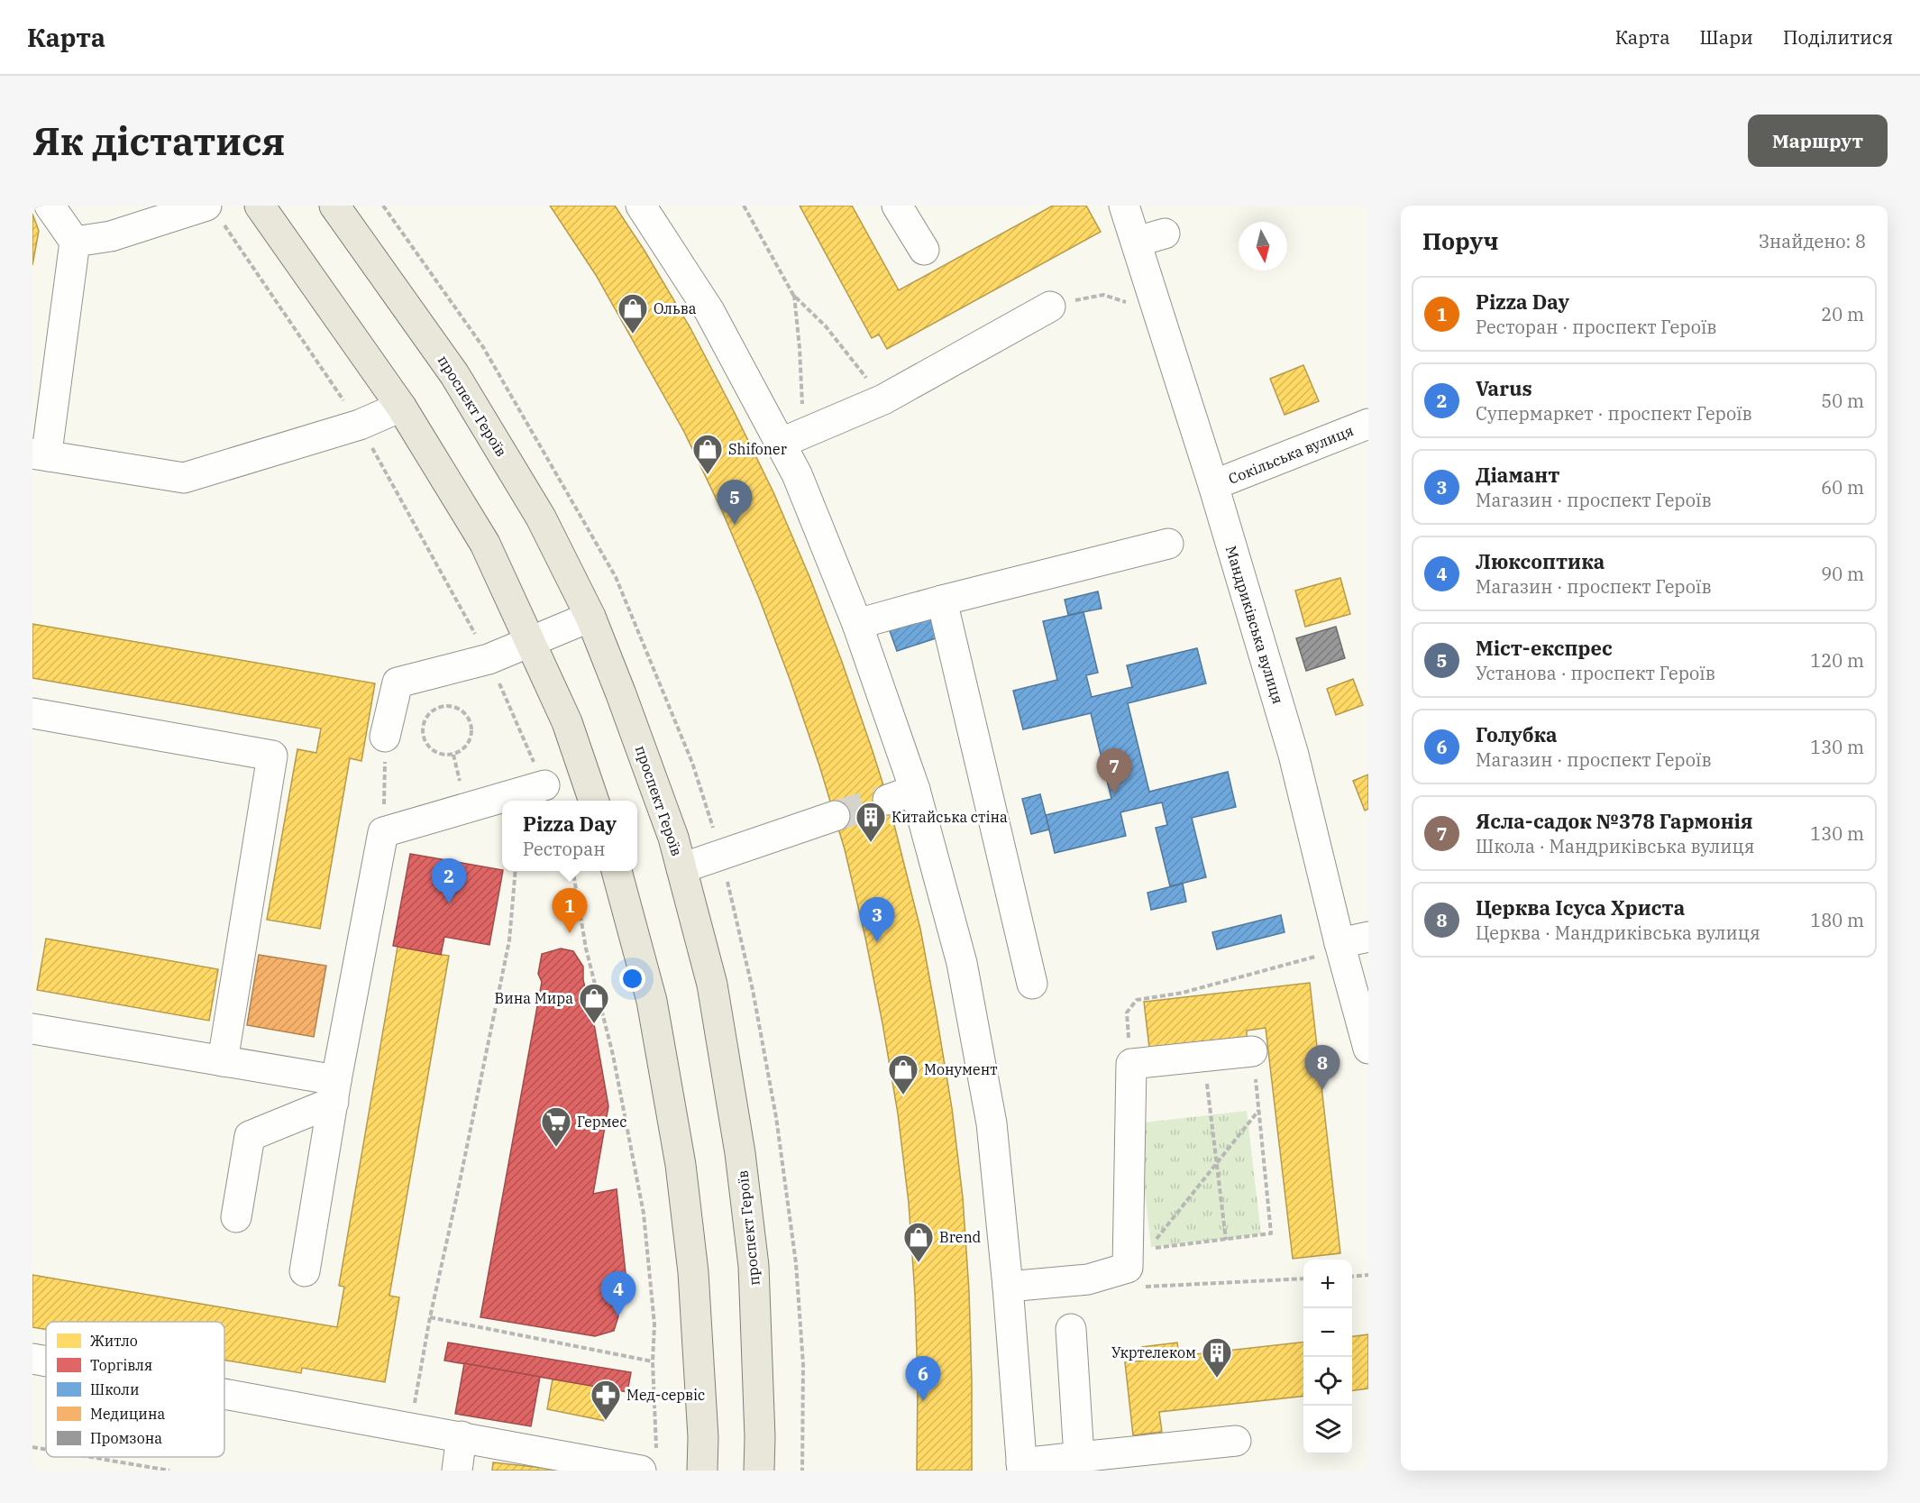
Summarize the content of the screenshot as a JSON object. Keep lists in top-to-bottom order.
{
  "streets": {
    "main road": ["проспект Героїв"],
    "street": ["Сокільська вулиця", "Мандриківська вулиця"]
  },
  "crossings": [
    ["Сокільська вулиця", "Мандриківська вулиця"]
  ],
  "places": {
    "shop": [
      "Ольва",
      "Shifoner",
      "Вина Мира",
      "Монумент",
      "Brend"
    ],
    "building": ["Китайська стіна", "Укртелеком"],
    "supermarket": ["Гермес"],
    "pharmacy": ["Мед-сервіс"]
  },
  "legend": [
    "Житло",
    "Торгівля",
    "Школи",
    "Медицина",
    "Промзона"
  ],
  "north": "bottom",
  "page": {
    "header": "Карта",
    "nav": ["Карта", "Шари", "Поділитися"],
    "buttons": "Маршрут",
    "title": "Як дістатися",
    "heading": ["Поруч", "Знайдено: 8"],
    "list": [
      {
        "mark": "1",
        "name": "Pizza Day",
        "note": "Ресторан · проспект Героїв",
        "value": "20 m"
      },
      {
        "mark": "2",
        "name": "Varus",
        "note": "Супермаркет · проспект Героїв",
        "value": "50 m"
      },
      {
        "mark": "3",
        "name": "Діамант",
        "note": "Магазин · проспект Героїв",
        "value": "60 m"
      },
      {
        "mark": "4",
        "name": "Люксоптика",
        "note": "Магазин · проспект Героїв",
        "value": "90 m"
      },
      {
        "mark": "5",
        "name": "Міст-експрес",
        "note": "Установа · проспект Героїв",
        "value": "120 m"
      },
      {
        "mark": "6",
        "name": "Голубка",
        "note": "Магазин · проспект Героїв",
        "value": "130 m"
      },
      {
        "mark": "7",
        "name": "Ясла-садок №378 Гармонія",
        "note": "Школа · Мандриківська вулиця",
        "value": "130 m"
      },
      {
        "mark": "8",
        "name": "Церква Ісуса Христа",
        "note": "Церква · Мандриківська вулиця",
        "value": "180 m"
      }
    ],
    "pins": [
      "5",
      "7",
      "2",
      "1",
      "3",
      "8",
      "4",
      "6"
    ],
    "popup": ["Pizza Day", "Ресторан"],
    "map_buttons": ["+", "−"]
  }
}
